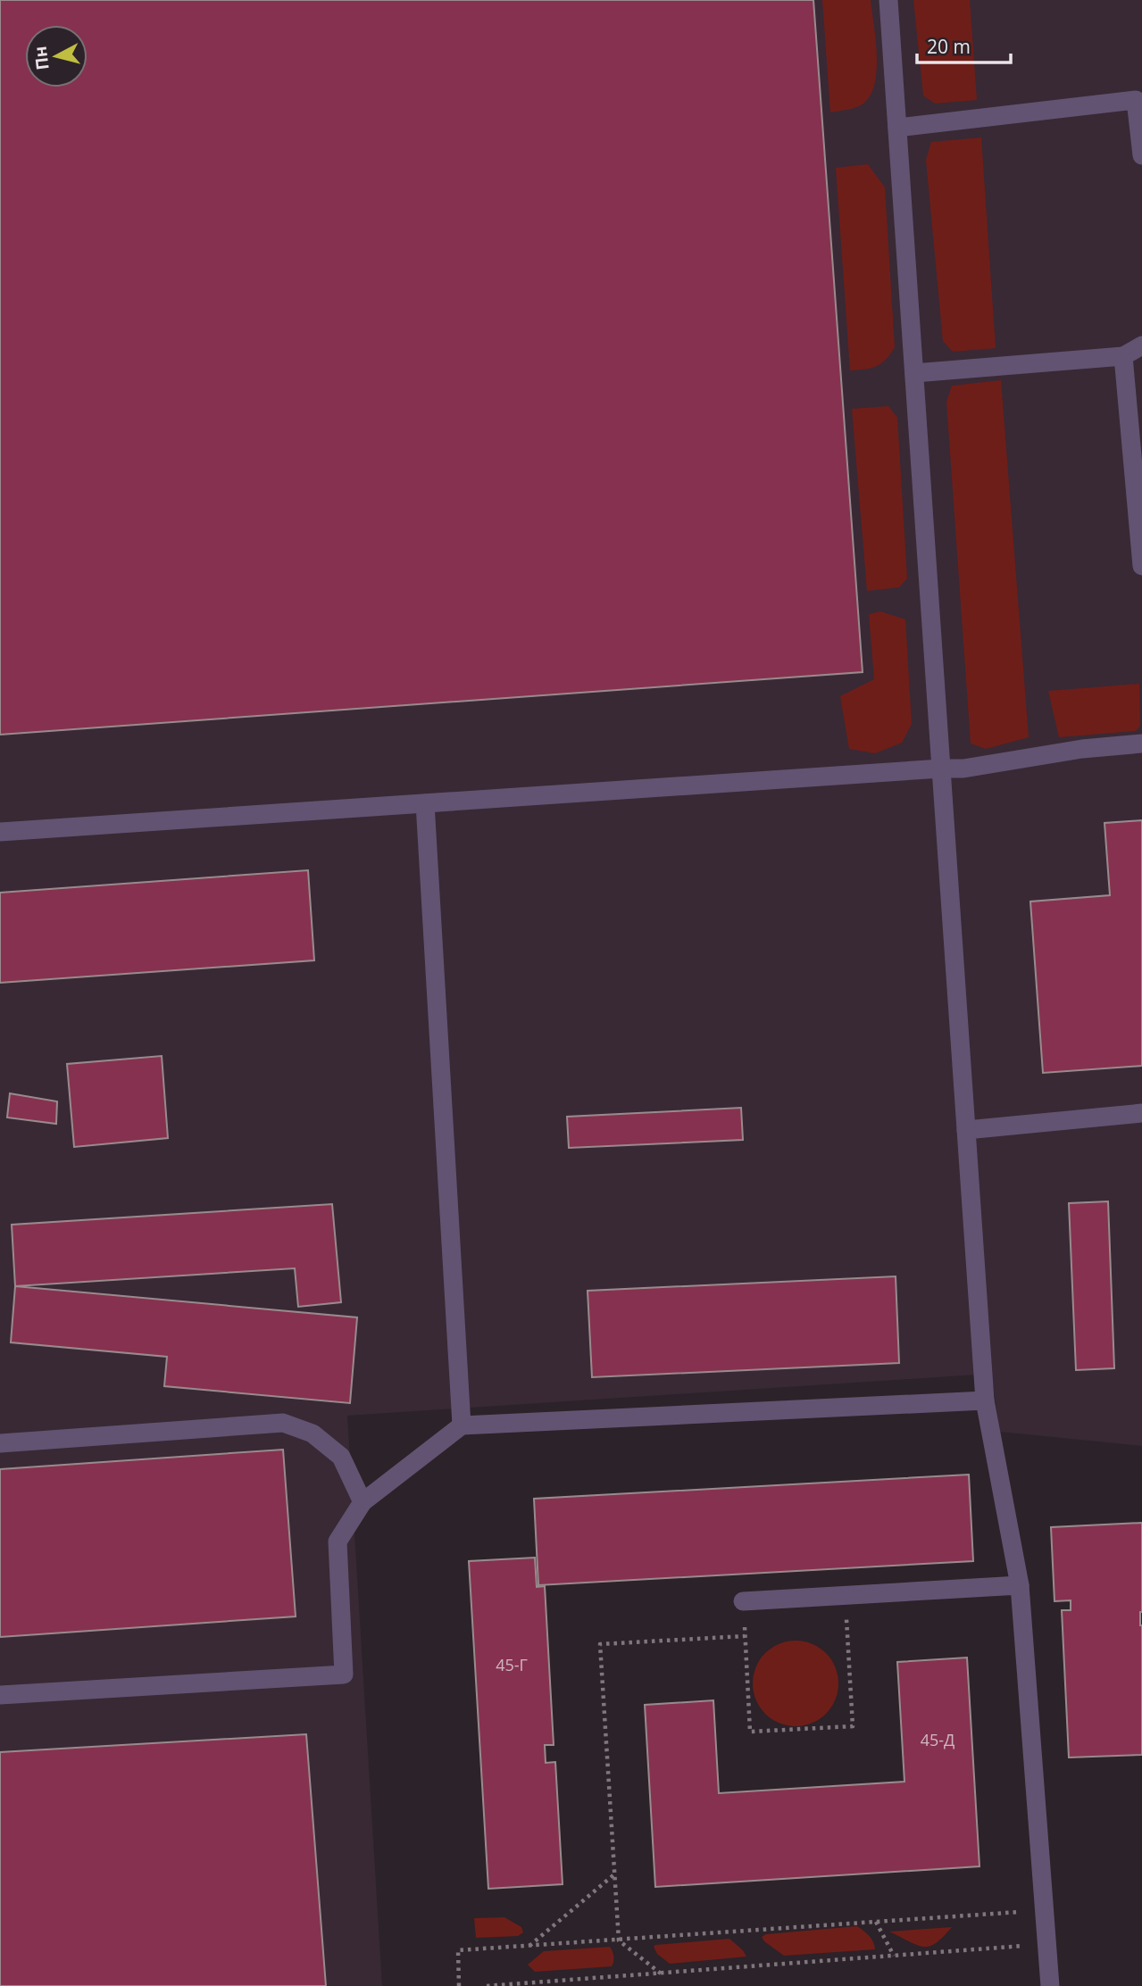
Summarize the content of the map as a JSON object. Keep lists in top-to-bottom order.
{
  "house_numbers": ["45-Г", "45-Д"],
  "scale_bar": "20 m",
  "north": "left"
}
